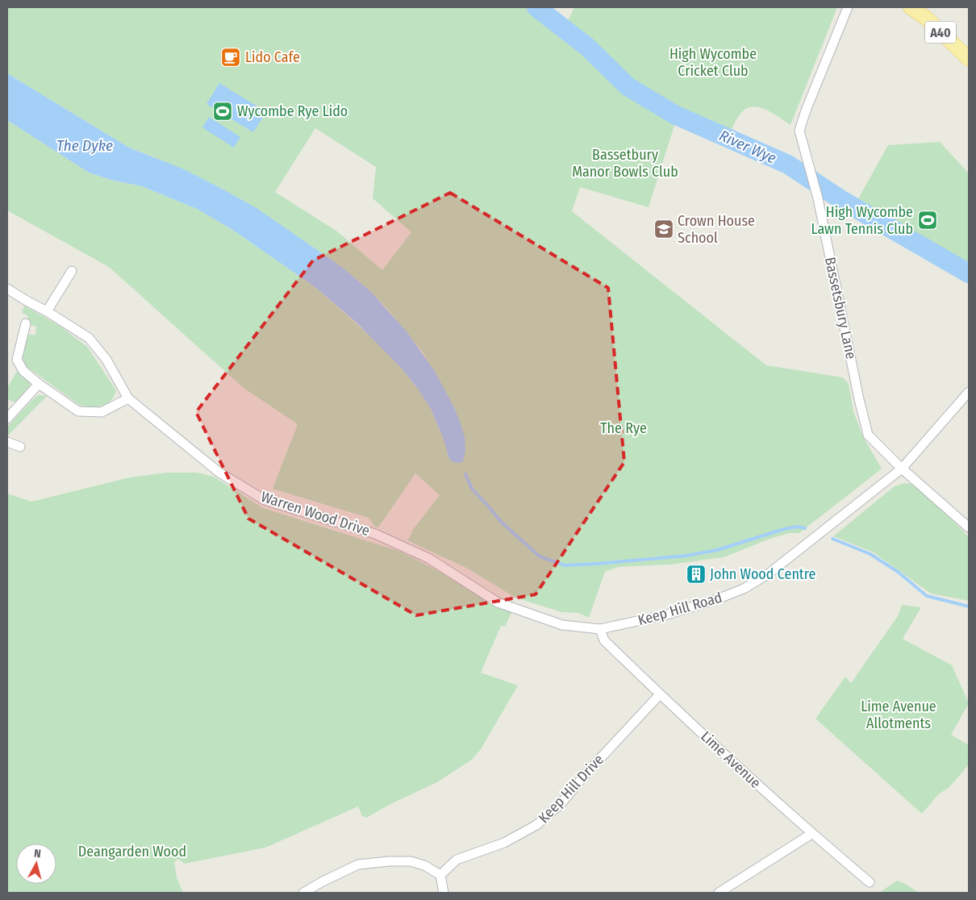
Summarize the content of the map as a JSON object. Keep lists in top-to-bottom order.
{
  "streets": {
    "main road": ["A40"],
    "street": [
      "Bassetsbury Lane",
      "Warren Wood Drive",
      "Keep Hill Road",
      "Lime Avenue",
      "Keep Hill Drive"
    ]
  },
  "crossings": [
    ["Bassetsbury Lane", "Keep Hill Road"],
    ["Warren Wood Drive", "Keep Hill Road"],
    ["Keep Hill Road", "Lime Avenue"],
    ["Lime Avenue", "Keep Hill Drive"]
  ],
  "water": ["The Dyke", "River Wye"],
  "parks": [
    "High Wycombe Cricket Club",
    "Bassetbury Manor Bowls Club",
    "The Rye",
    "Lime Avenue Allotments",
    "Deangarden Wood"
  ],
  "places": {
    "cafe": ["Lido Cafe"],
    "sports": ["Wycombe Rye Lido", "High Wycombe Lawn Tennis Club"],
    "school or university": ["Crown House School"],
    "building": ["John Wood Centre"]
  },
  "north": "top"
}
